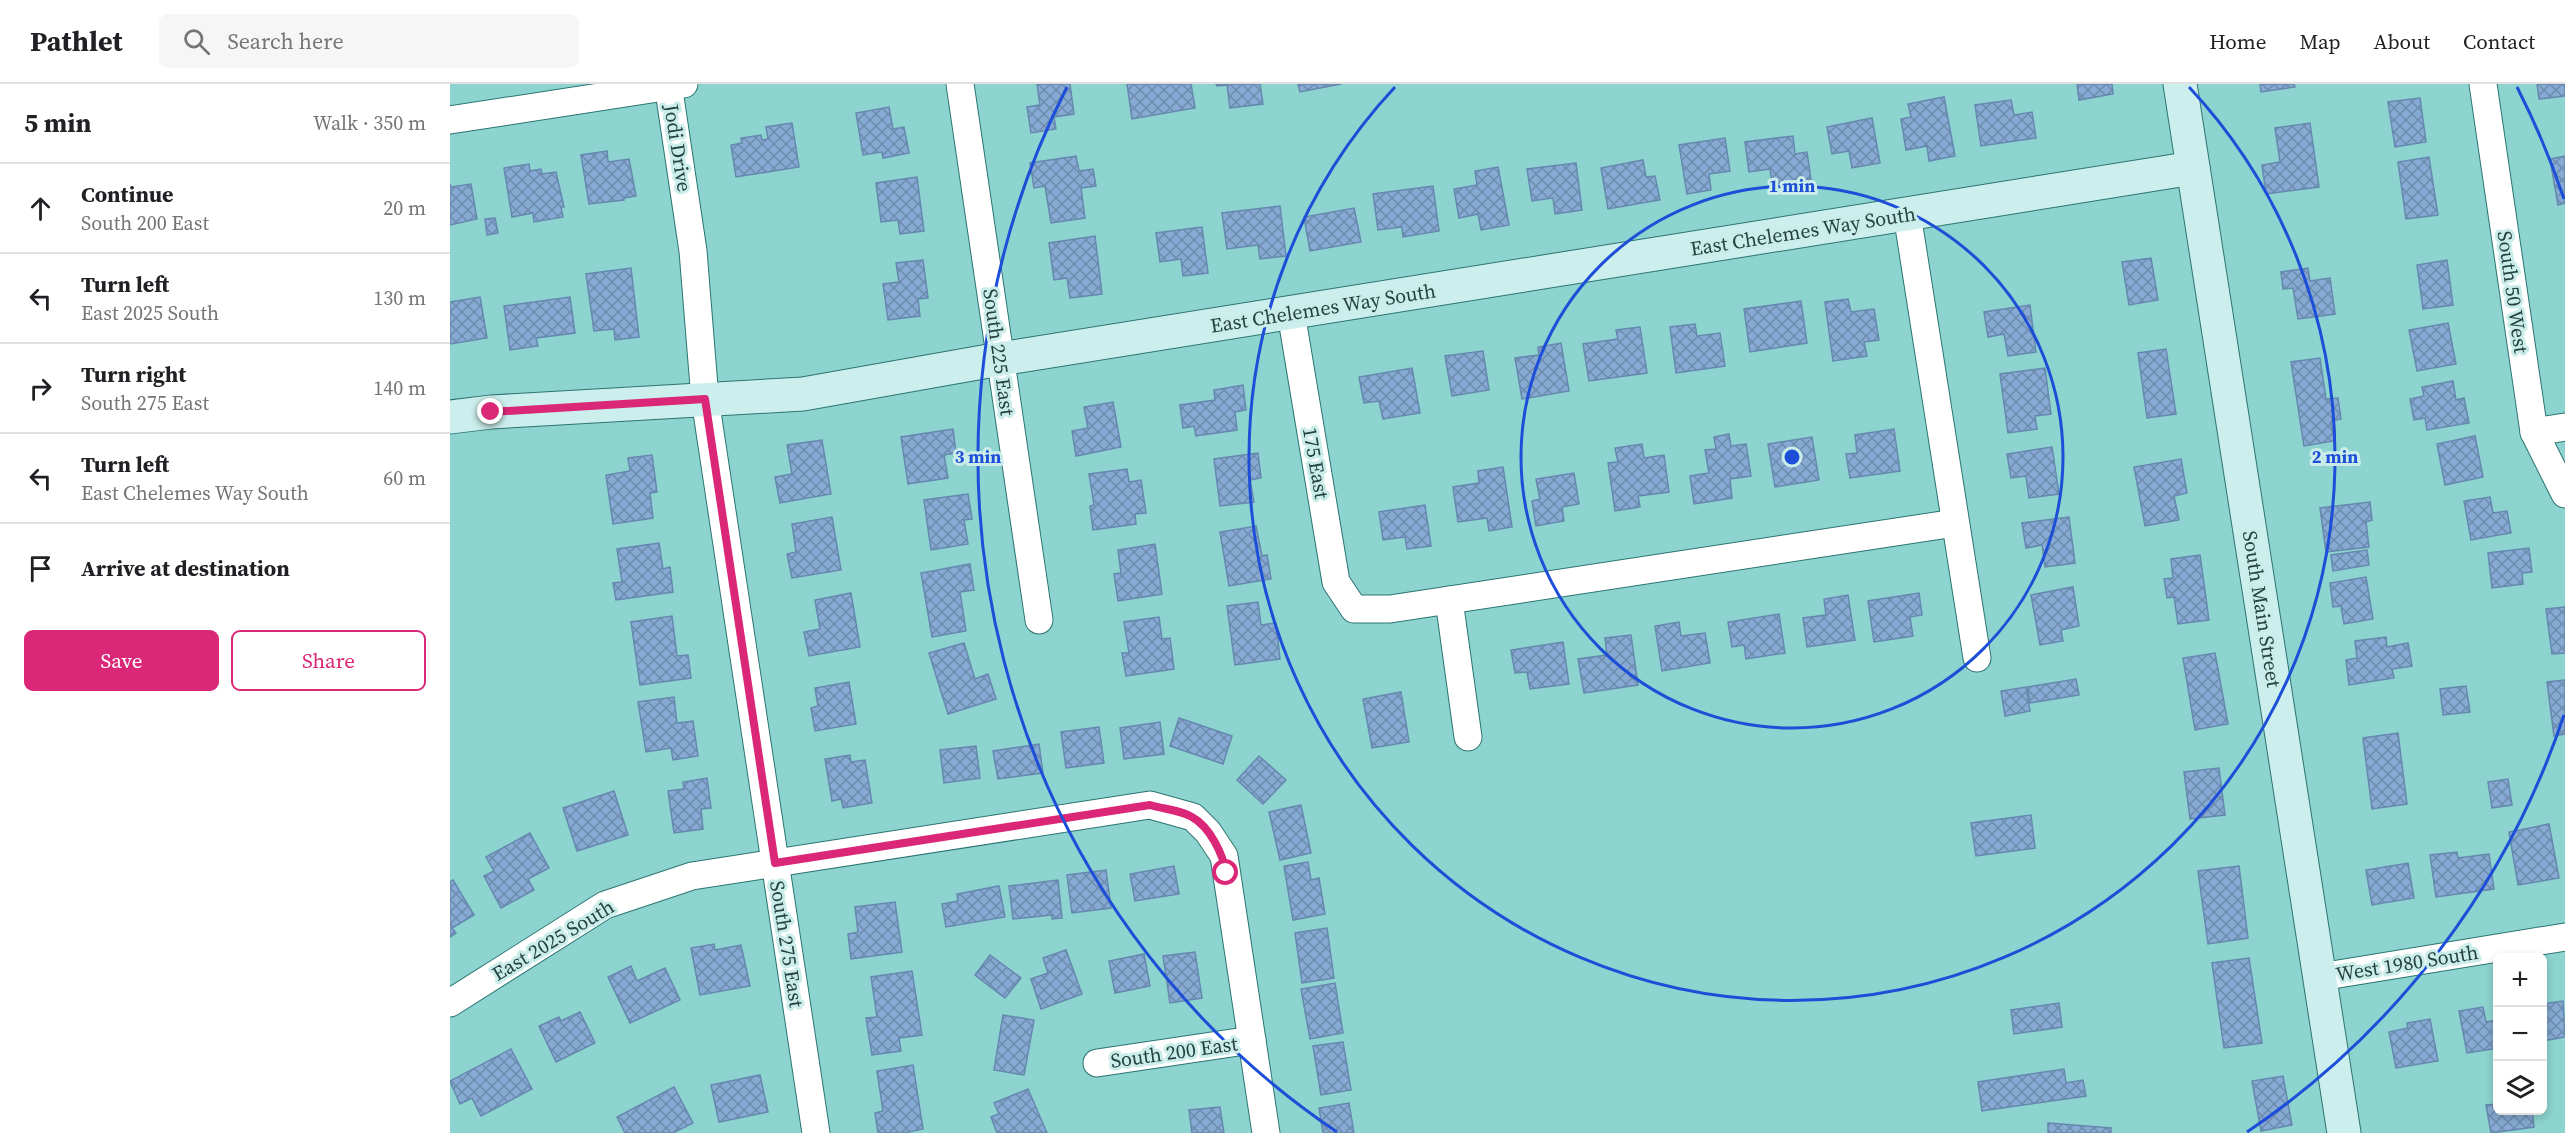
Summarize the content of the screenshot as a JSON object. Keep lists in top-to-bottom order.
{
  "streets": {
    "street": [
      "Jodi Drive",
      "East Chelemes Way South",
      "South 50 West",
      "South 225 East",
      "175 East",
      "South Main Street",
      "East 2025 South",
      "South 275 East",
      "West 1980 South",
      "South 200 East"
    ]
  },
  "crossings": [
    ["Jodi Drive", "East Chelemes Way South"],
    ["Jodi Drive", "South 275 East"],
    ["East Chelemes Way South", "South 225 East"],
    ["East Chelemes Way South", "175 East"],
    ["East Chelemes Way South", "South Main Street"],
    ["East Chelemes Way South", "South 275 East"],
    ["South Main Street", "West 1980 South"],
    ["East 2025 South", "South 275 East"],
    ["East 2025 South", "South 200 East"]
  ],
  "page": {
    "header": "Pathlet",
    "search": "Search here",
    "nav": [
      "Home",
      "Map",
      "About",
      "Contact"
    ],
    "heading": ["5 min", "Walk · 350 m"],
    "list": [
      ["Continue", "South 200 East", "20 m"],
      ["Turn left", "East 2025 South", "130 m"],
      ["Turn right", "South 275 East", "140 m"],
      ["Turn left", "East Chelemes Way South", "60 m"],
      "Arrive at destination"
    ],
    "buttons": ["Save", "Share"],
    "map_buttons": ["+", "−"]
  },
  "rings": ["1 min", "2 min", "3 min"]
}
